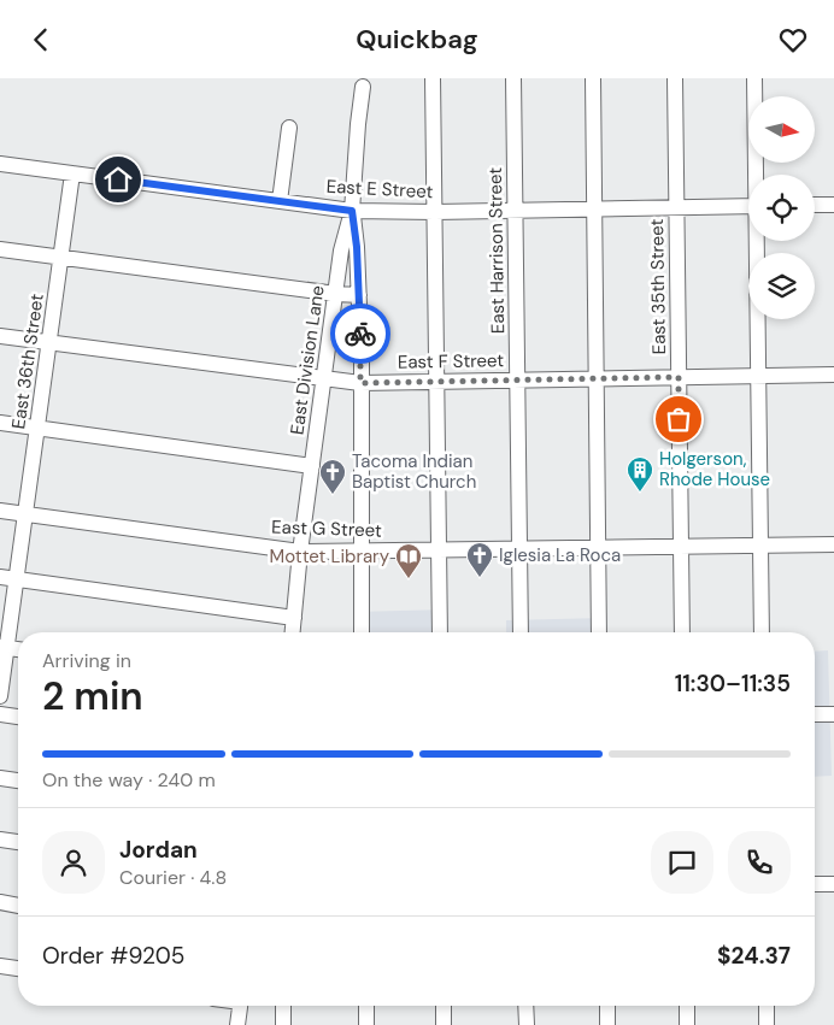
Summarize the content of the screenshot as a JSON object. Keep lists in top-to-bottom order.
{
  "streets": {
    "street": [
      "East E Street",
      "East Harrison Street",
      "East 35th Street",
      "East Division Lane",
      "East 36th Street",
      "East F Street",
      "East G Street"
    ]
  },
  "crossings": [
    ["East E Street", "East Harrison Street"],
    ["East E Street", "East 35th Street"],
    ["East E Street", "East Division Lane"],
    ["East E Street", "East 36th Street"],
    ["East Harrison Street", "East F Street"],
    ["East Harrison Street", "East G Street"],
    ["East 35th Street", "East F Street"],
    ["East 35th Street", "East G Street"],
    ["East Division Lane", "East F Street"],
    ["East Division Lane", "East G Street"],
    ["East 36th Street", "East F Street"],
    ["East 36th Street", "East G Street"]
  ],
  "places": {
    "building": ["Holgerson, Rhode House"],
    "church": ["Tacoma Indian Baptist Church", "Iglesia La Roca"],
    "library": ["Mottet Library"]
  },
  "north": "right",
  "page": {
    "header": "Quickbag",
    "heading": ["2 min", "Arriving in", "11:30–11:35"],
    "panel": [
      "Jordan",
      "Courier · 4.8",
      "Order #9205",
      "$24.37"
    ],
    "bar": "On the way · 240 m"
  }
}
